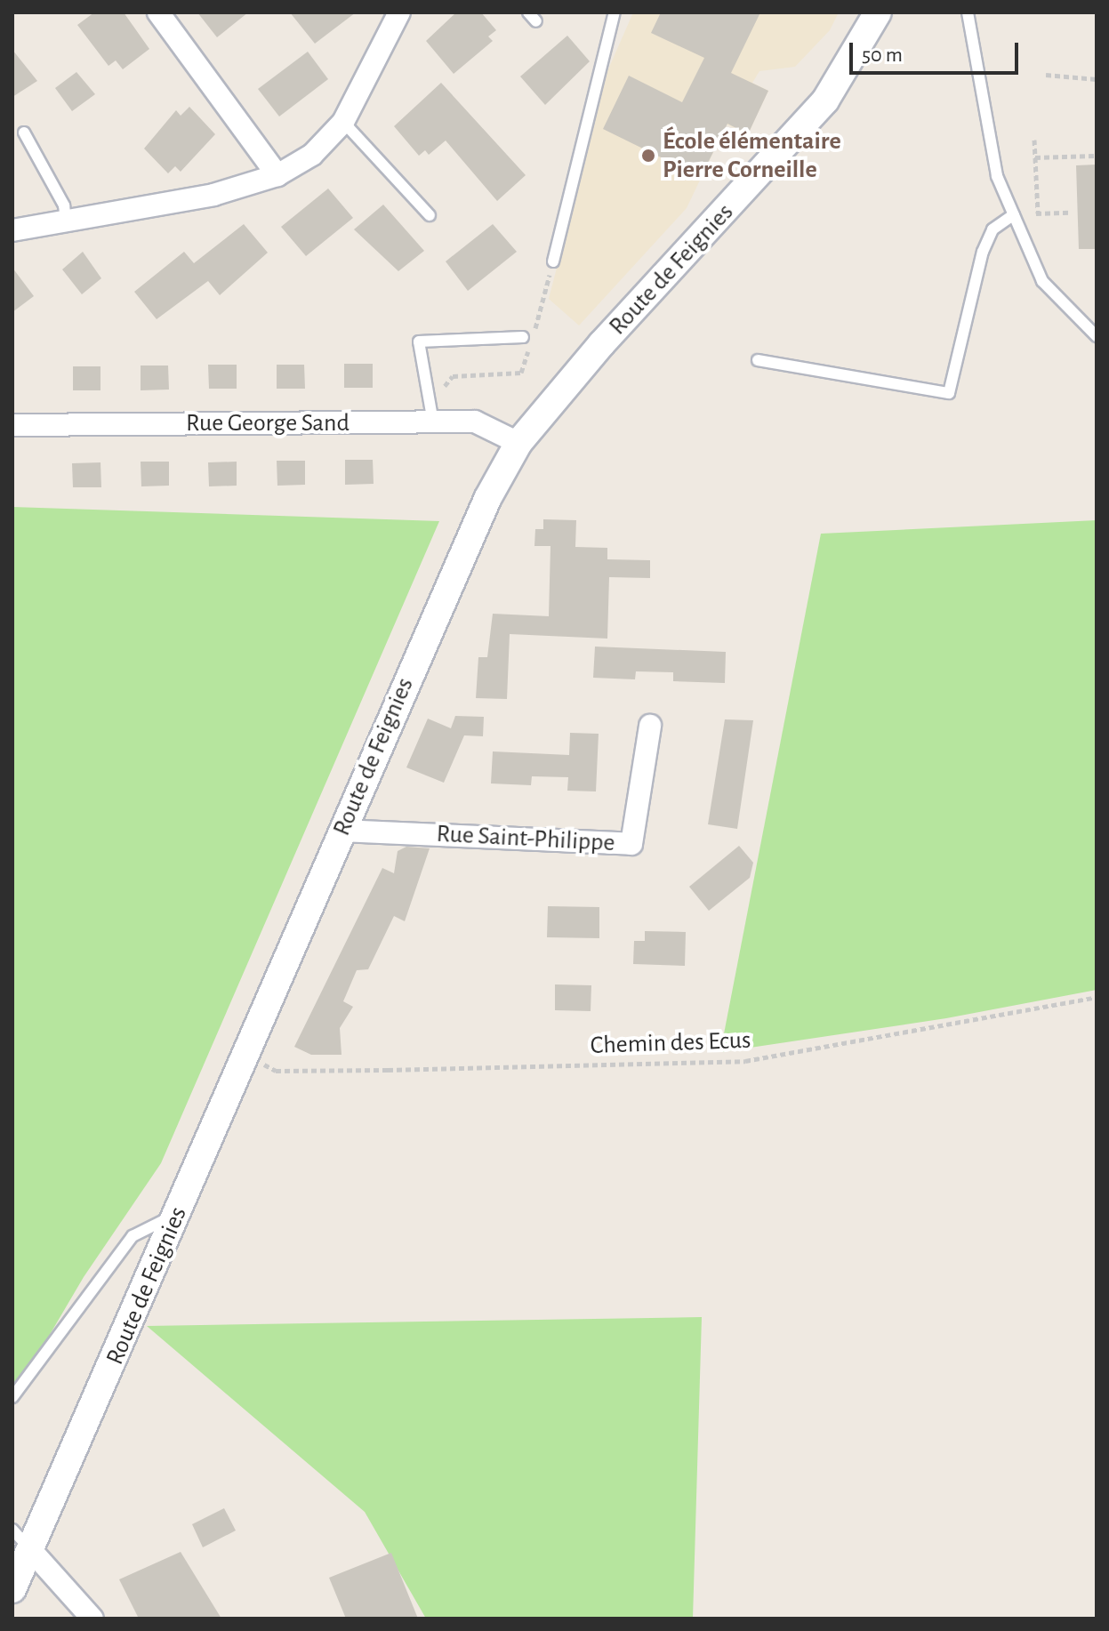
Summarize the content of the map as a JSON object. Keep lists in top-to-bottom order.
{
  "streets": {
    "street": ["Route de Feignies", "Rue George Sand", "Rue Saint-Philippe"],
    "path": ["Chemin des Ecus"]
  },
  "crossings": [
    ["Route de Feignies", "Rue George Sand"],
    ["Route de Feignies", "Rue Saint-Philippe"],
    ["Route de Feignies", "Chemin des Ecus"]
  ],
  "places": ["École élémentaire Pierre Corneille"],
  "scale_bar": "50 m"
}
